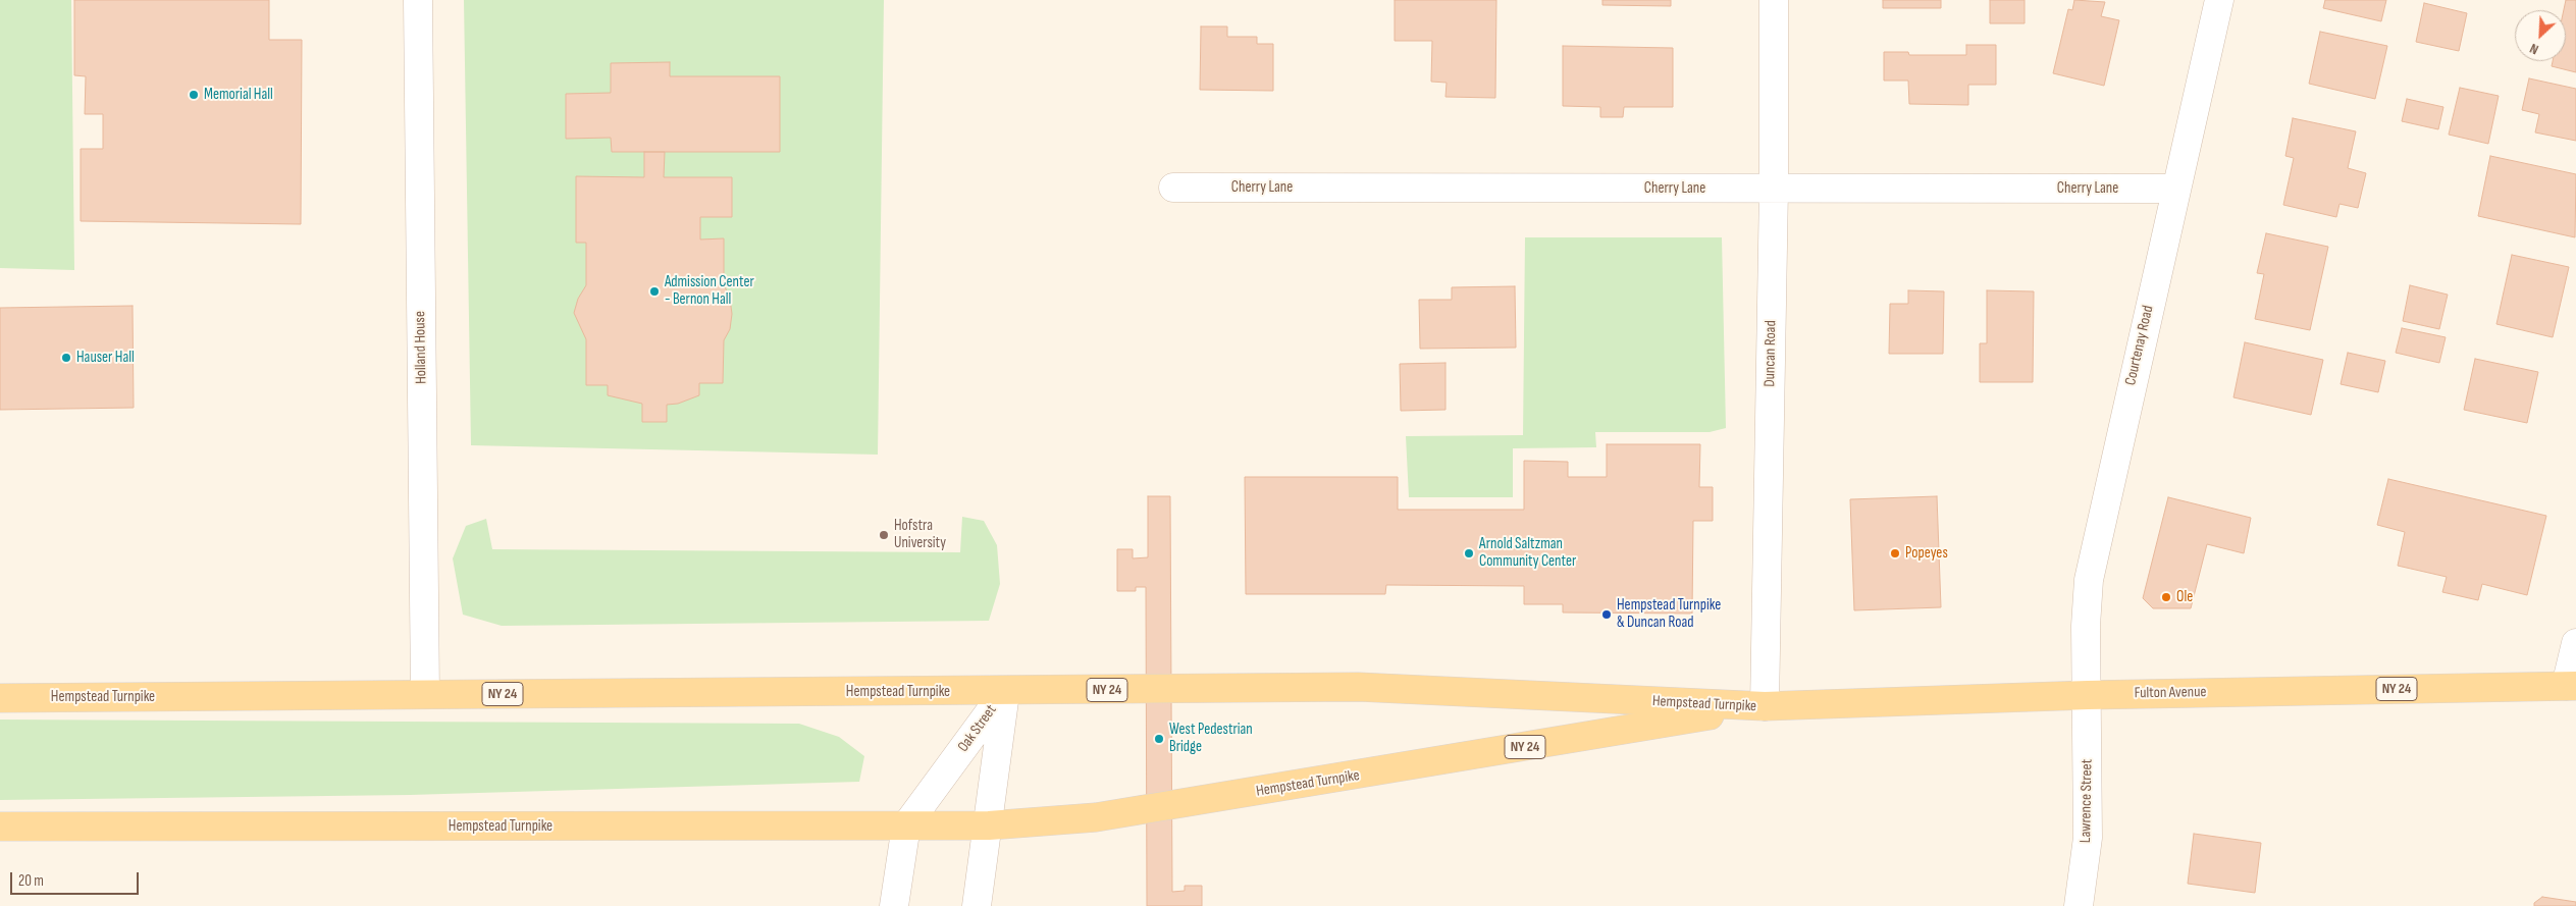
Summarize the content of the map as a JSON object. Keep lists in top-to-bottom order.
{
  "streets": {
    "main road": ["NY 24", "Hempstead Turnpike", "Fulton Avenue"],
    "street": [
      "Cherry Lane",
      "Courtenay Road",
      "Holland House",
      "Duncan Road",
      "Oak Street",
      "Lawrence Street"
    ]
  },
  "crossings": [
    ["Cherry Lane", "Courtenay Road"],
    ["Cherry Lane", "Duncan Road"],
    ["Courtenay Road", "Fulton Avenue"],
    ["Courtenay Road", "Lawrence Street"],
    ["Holland House", "Hempstead Turnpike"],
    ["Duncan Road", "Hempstead Turnpike"],
    ["Duncan Road", "Fulton Avenue"],
    ["Hempstead Turnpike", "Fulton Avenue"],
    ["Hempstead Turnpike", "Oak Street"],
    ["Fulton Avenue", "Lawrence Street"]
  ],
  "places": [
    "Memorial Hall",
    "Admission Center - Bernon Hall",
    "Hauser Hall",
    "Hofstra University",
    "Arnold Saltzman Community Center",
    "Popeyes",
    "Ole",
    "Hempstead Turnpike & Duncan Road",
    "West Pedestrian Bridge"
  ],
  "scale_bar": "20 m",
  "north": "bottom left"
}
